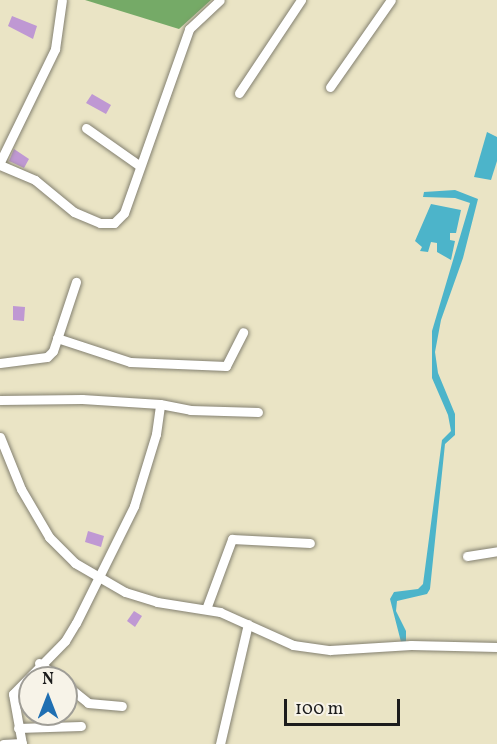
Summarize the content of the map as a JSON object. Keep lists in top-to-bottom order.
{
  "scale_bar": "100 m",
  "north": "top"
}
